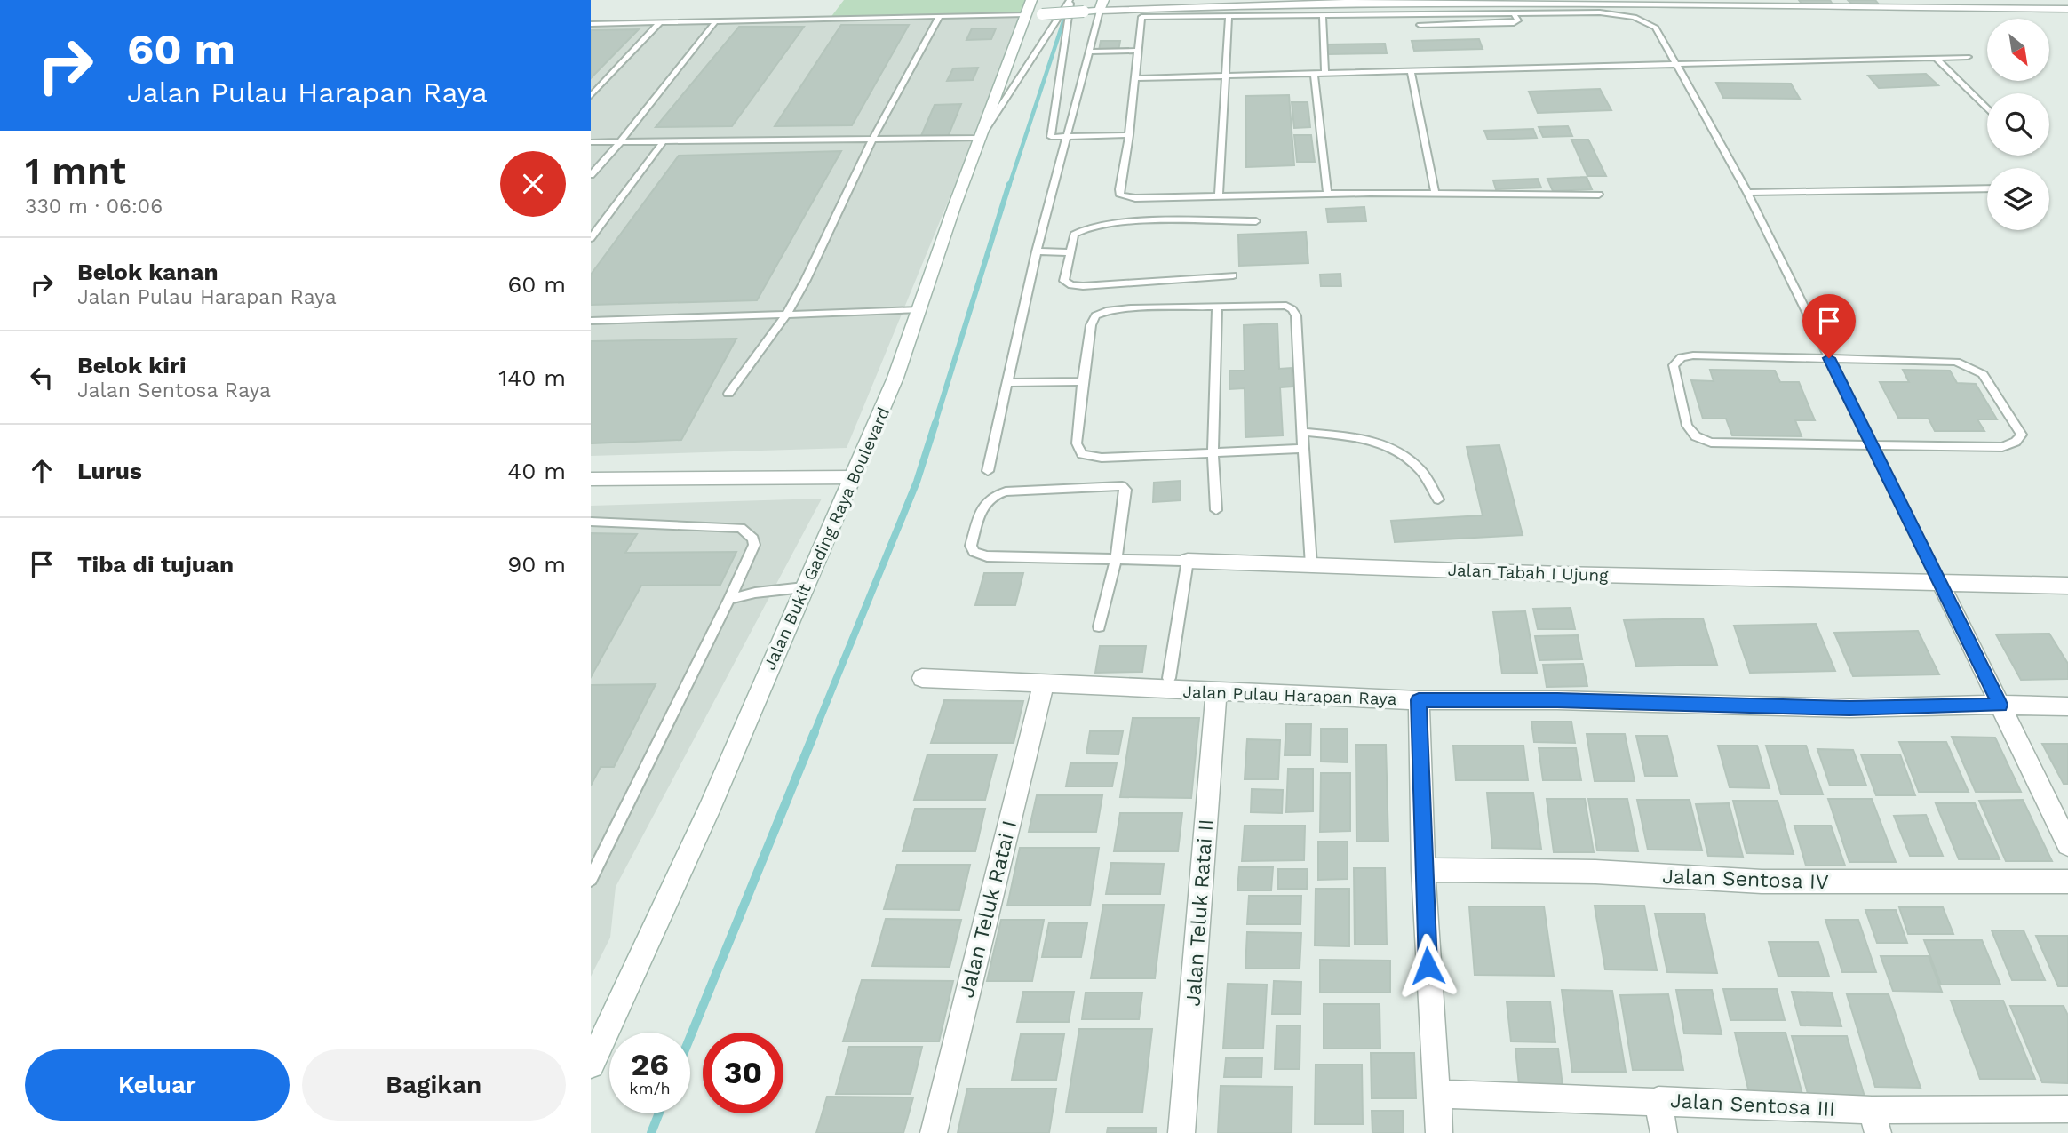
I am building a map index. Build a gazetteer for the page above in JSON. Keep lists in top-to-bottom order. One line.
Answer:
{"streets":{"street":["Jalan Bukit Gading Raya Boulevard","Jalan Tabah I Ujung","Jalan Pulau Harapan Raya","Jalan Sentosa IV","Jalan Teluk Ratai I","Jalan Teluk Ratai II","Jalan Sentosa III"]},"crossings":[["Jalan Pulau Harapan Raya","Jalan Teluk Ratai I"],["Jalan Pulau Harapan Raya","Jalan Teluk Ratai II"]],"north":"bottom right","page":{"turn":["60 m","Jalan Pulau Harapan Raya"],"heading":["1 mnt","330 m · 06:06"],"list":[{"name":"Belok kanan","note":"Jalan Pulau Harapan Raya","value":"60 m"},{"name":"Belok kiri","note":"Jalan Sentosa Raya","value":"140 m"},{"name":"Lurus","value":"40 m"},{"name":"Tiba di tujuan","value":"90 m"}],"speed":"26 km/h","limit":"30","buttons":["Keluar","Bagikan"]}}
